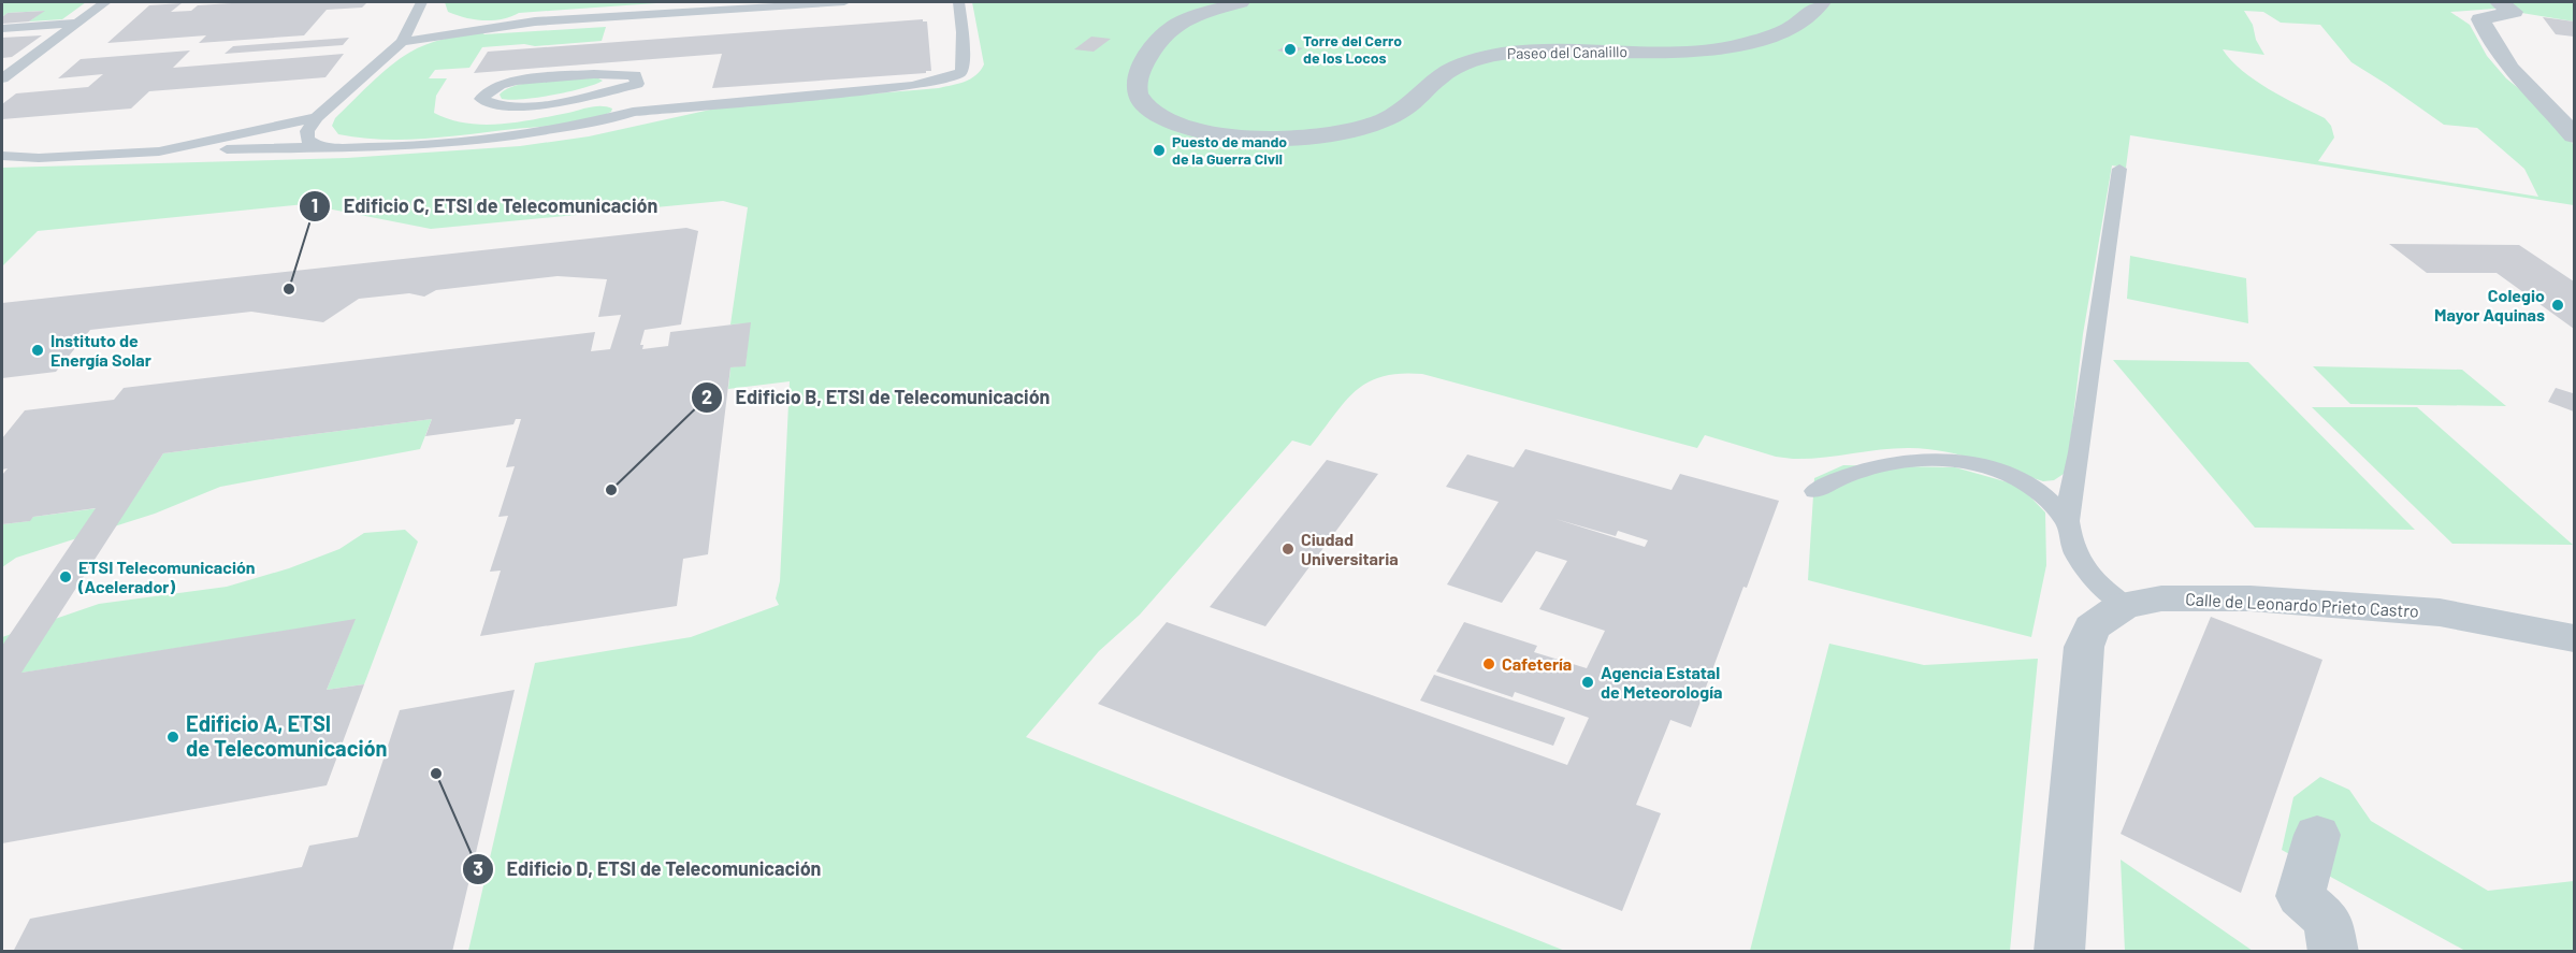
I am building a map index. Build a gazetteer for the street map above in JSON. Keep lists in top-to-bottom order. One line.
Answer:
{"streets":{"street":["Paseo del Canalillo","Calle de Leonardo Prieto Castro"]},"places":["Torre del Cerro de los Locos","Puesto de mando de la Guerra Civil","Edificio C, ETSI de Telecomunicación","Colegio Mayor Aquinas","Instituto de Energía Solar","Edificio B, ETSI de Telecomunicación","Ciudad Universitaria","ETSI Telecomunicación (Acelerador)","Cafetería","Agencia Estatal de Meteorología","Edificio A, ETSI de Telecomunicación","Edificio D, ETSI de Telecomunicación"]}
